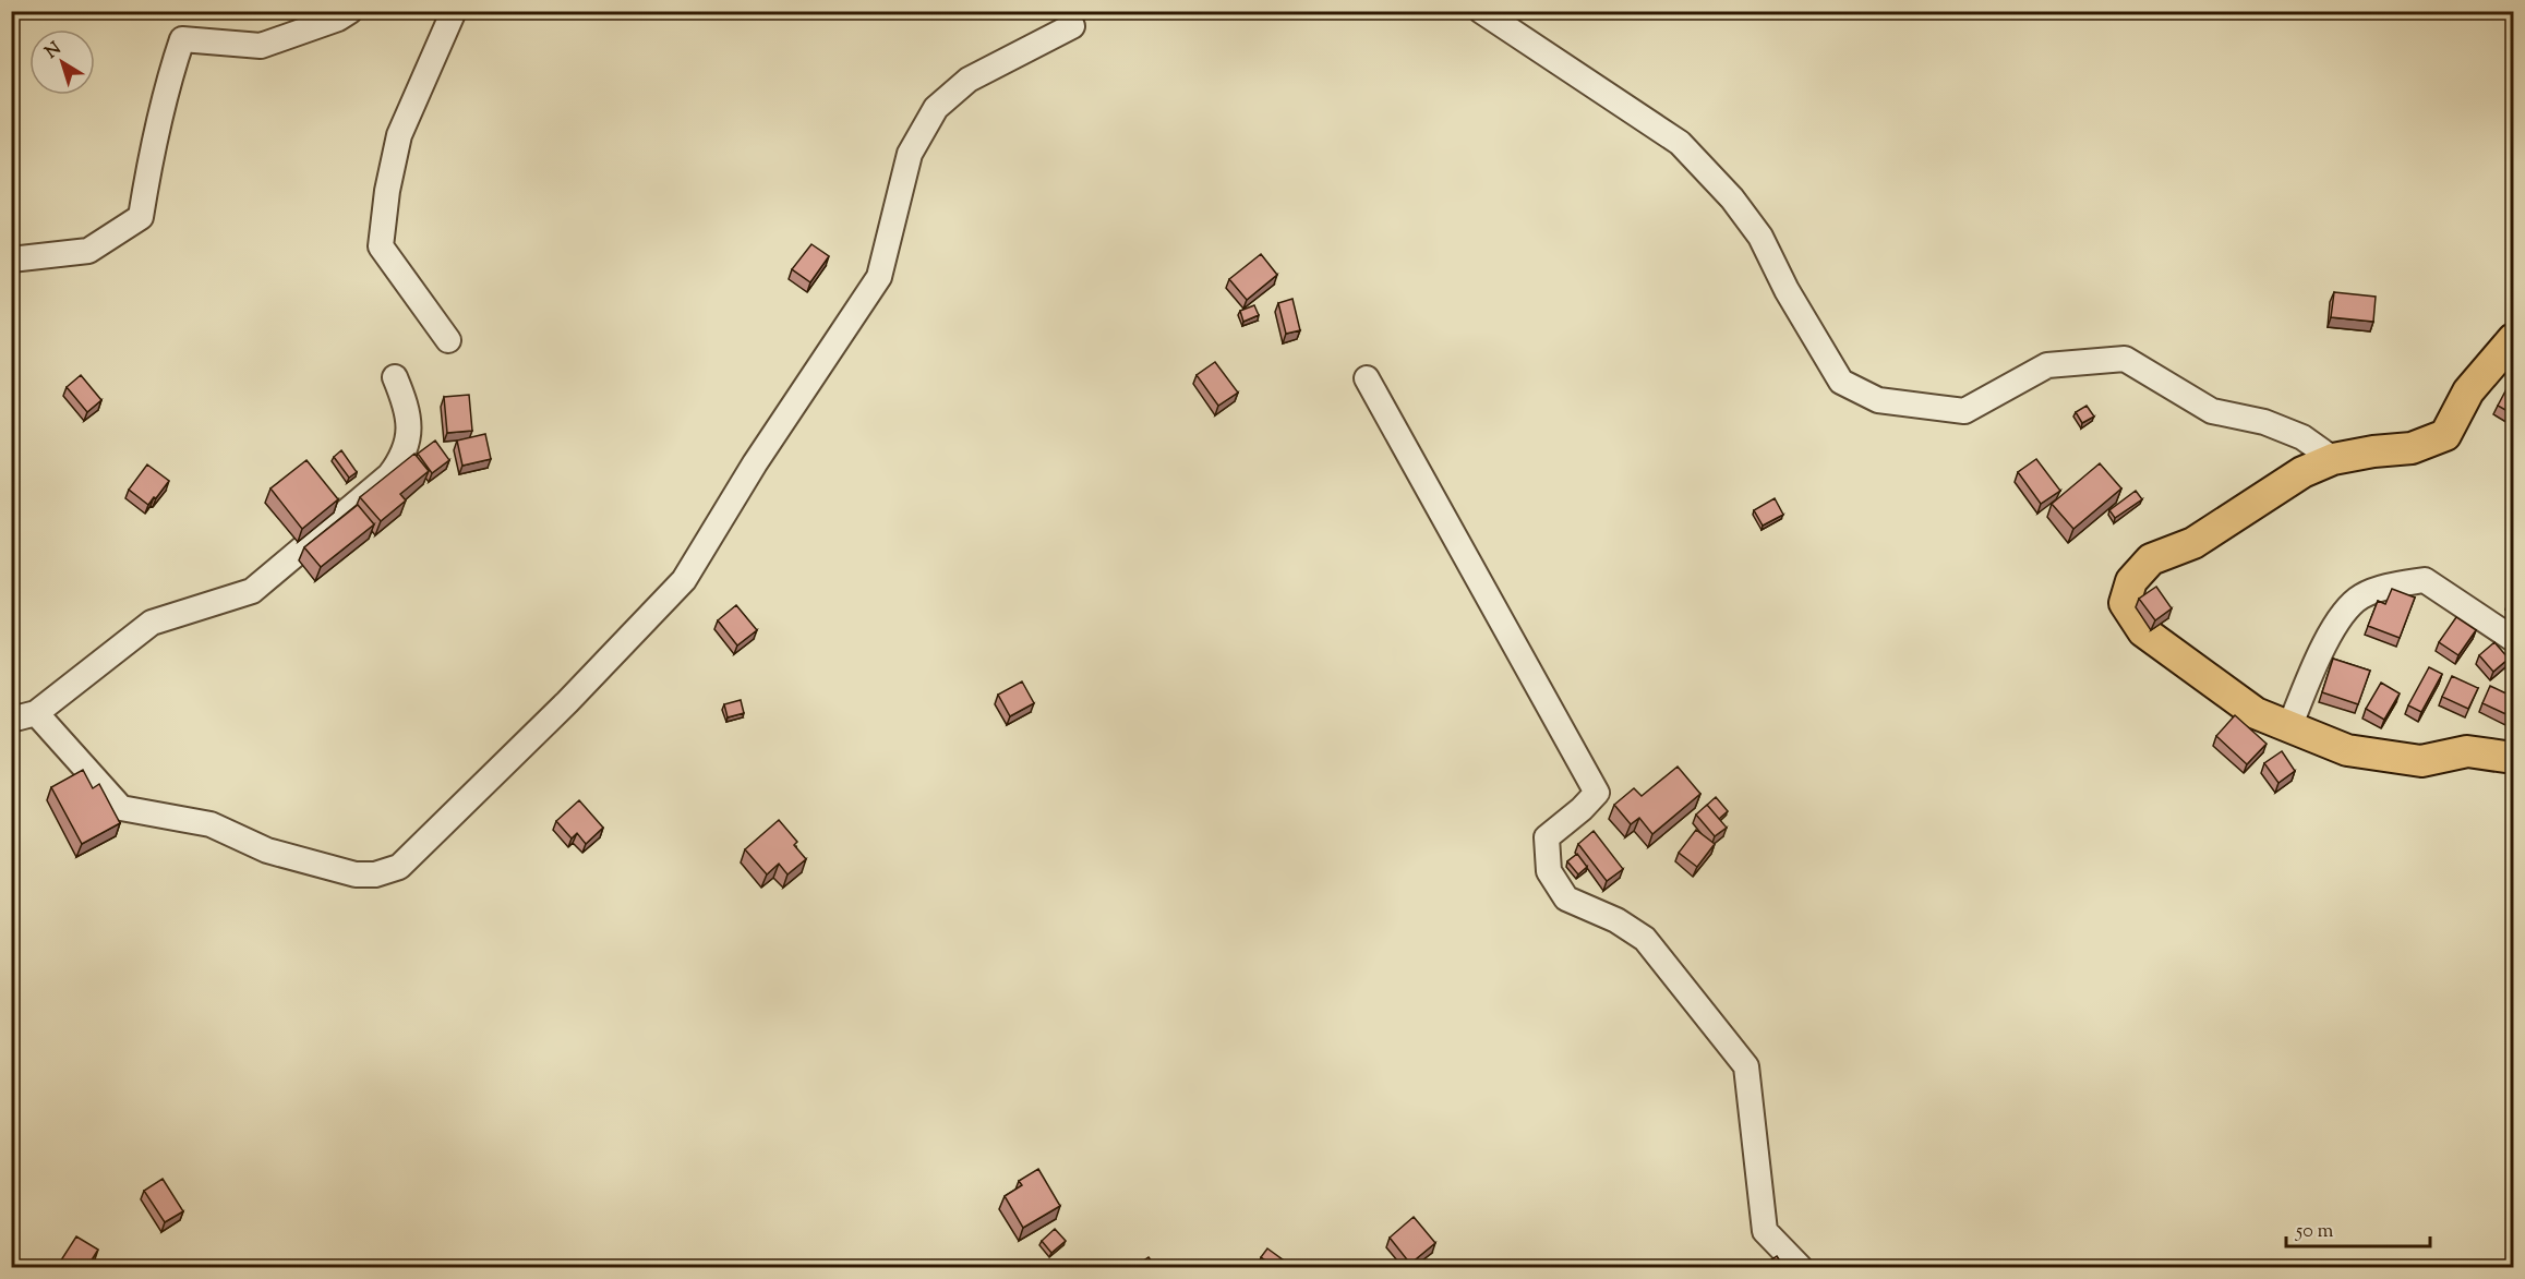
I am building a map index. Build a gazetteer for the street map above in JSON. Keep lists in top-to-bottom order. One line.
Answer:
{"scale_bar":"50 m","north":"top left"}
